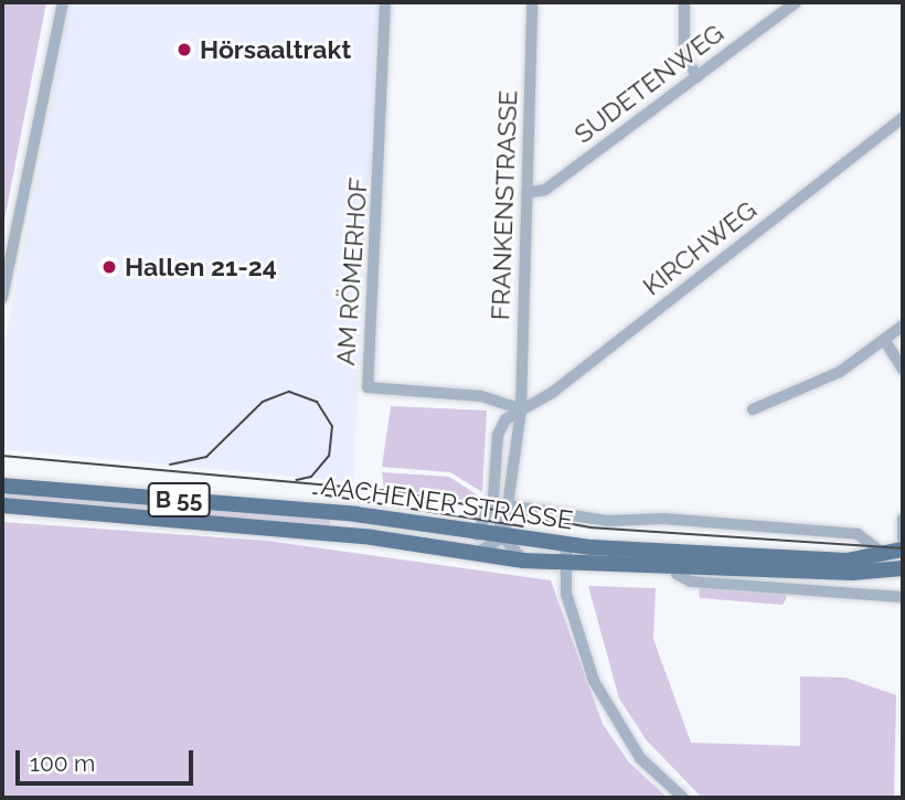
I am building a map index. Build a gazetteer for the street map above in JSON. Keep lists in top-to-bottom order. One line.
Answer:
{"streets":{"main road":["B 55","AACHENER STRASSE"],"street":["SUDETENWEG","FRANKENSTRASSE","KIRCHWEG","AM RÖMERHOF"]},"crossings":[["SUDETENWEG","FRANKENSTRASSE"],["FRANKENSTRASSE","KIRCHWEG"],["FRANKENSTRASSE","AM RÖMERHOF"],["KIRCHWEG","AM RÖMERHOF"],["KIRCHWEG","AACHENER STRASSE"]],"places":["Hörsaaltrakt","Hallen 21-24"],"scale_bar":"100 m"}
